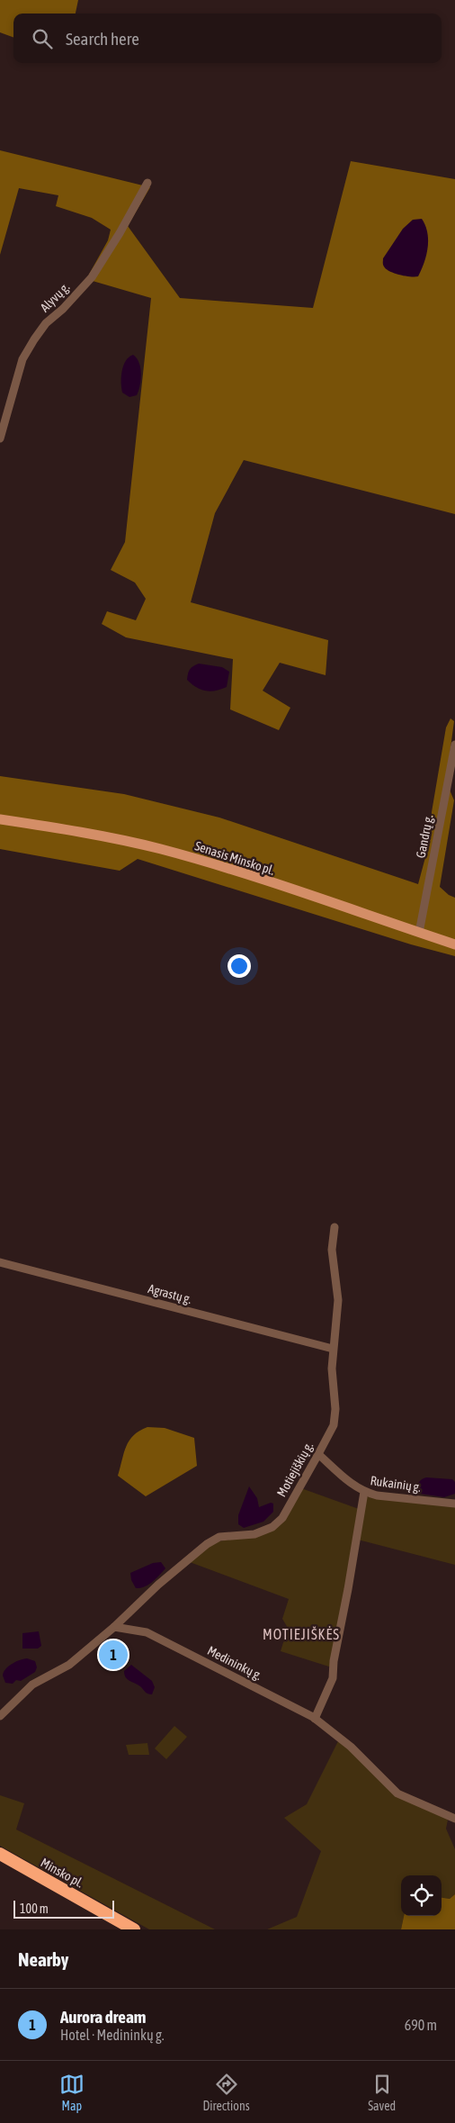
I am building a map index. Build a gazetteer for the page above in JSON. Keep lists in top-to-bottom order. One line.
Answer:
{"streets":{"highway":["Minsko pl."],"main road":["Senasis Minsko pl."],"street":["Alyvų g.","Gandrų g.","Agrastų g.","Motiejiškių g.","Rukainių g.","Medininkų g."]},"crossings":[["Gandrų g.","Senasis Minsko pl."],["Agrastų g.","Motiejiškių g."],["Motiejiškių g.","Rukainių g."],["Motiejiškių g.","Medininkų g."]],"districts":["MOTIEJIŠKĖS"],"scale_bar":"100 m","page":{"search":"Search here","pins":"1","scale":"100 m","heading":"Nearby","list":[{"mark":"1","name":"Aurora dream","note":"Hotel · Medininkų g.","value":"690 m"}],"nav":["Map","Directions","Saved"]}}
